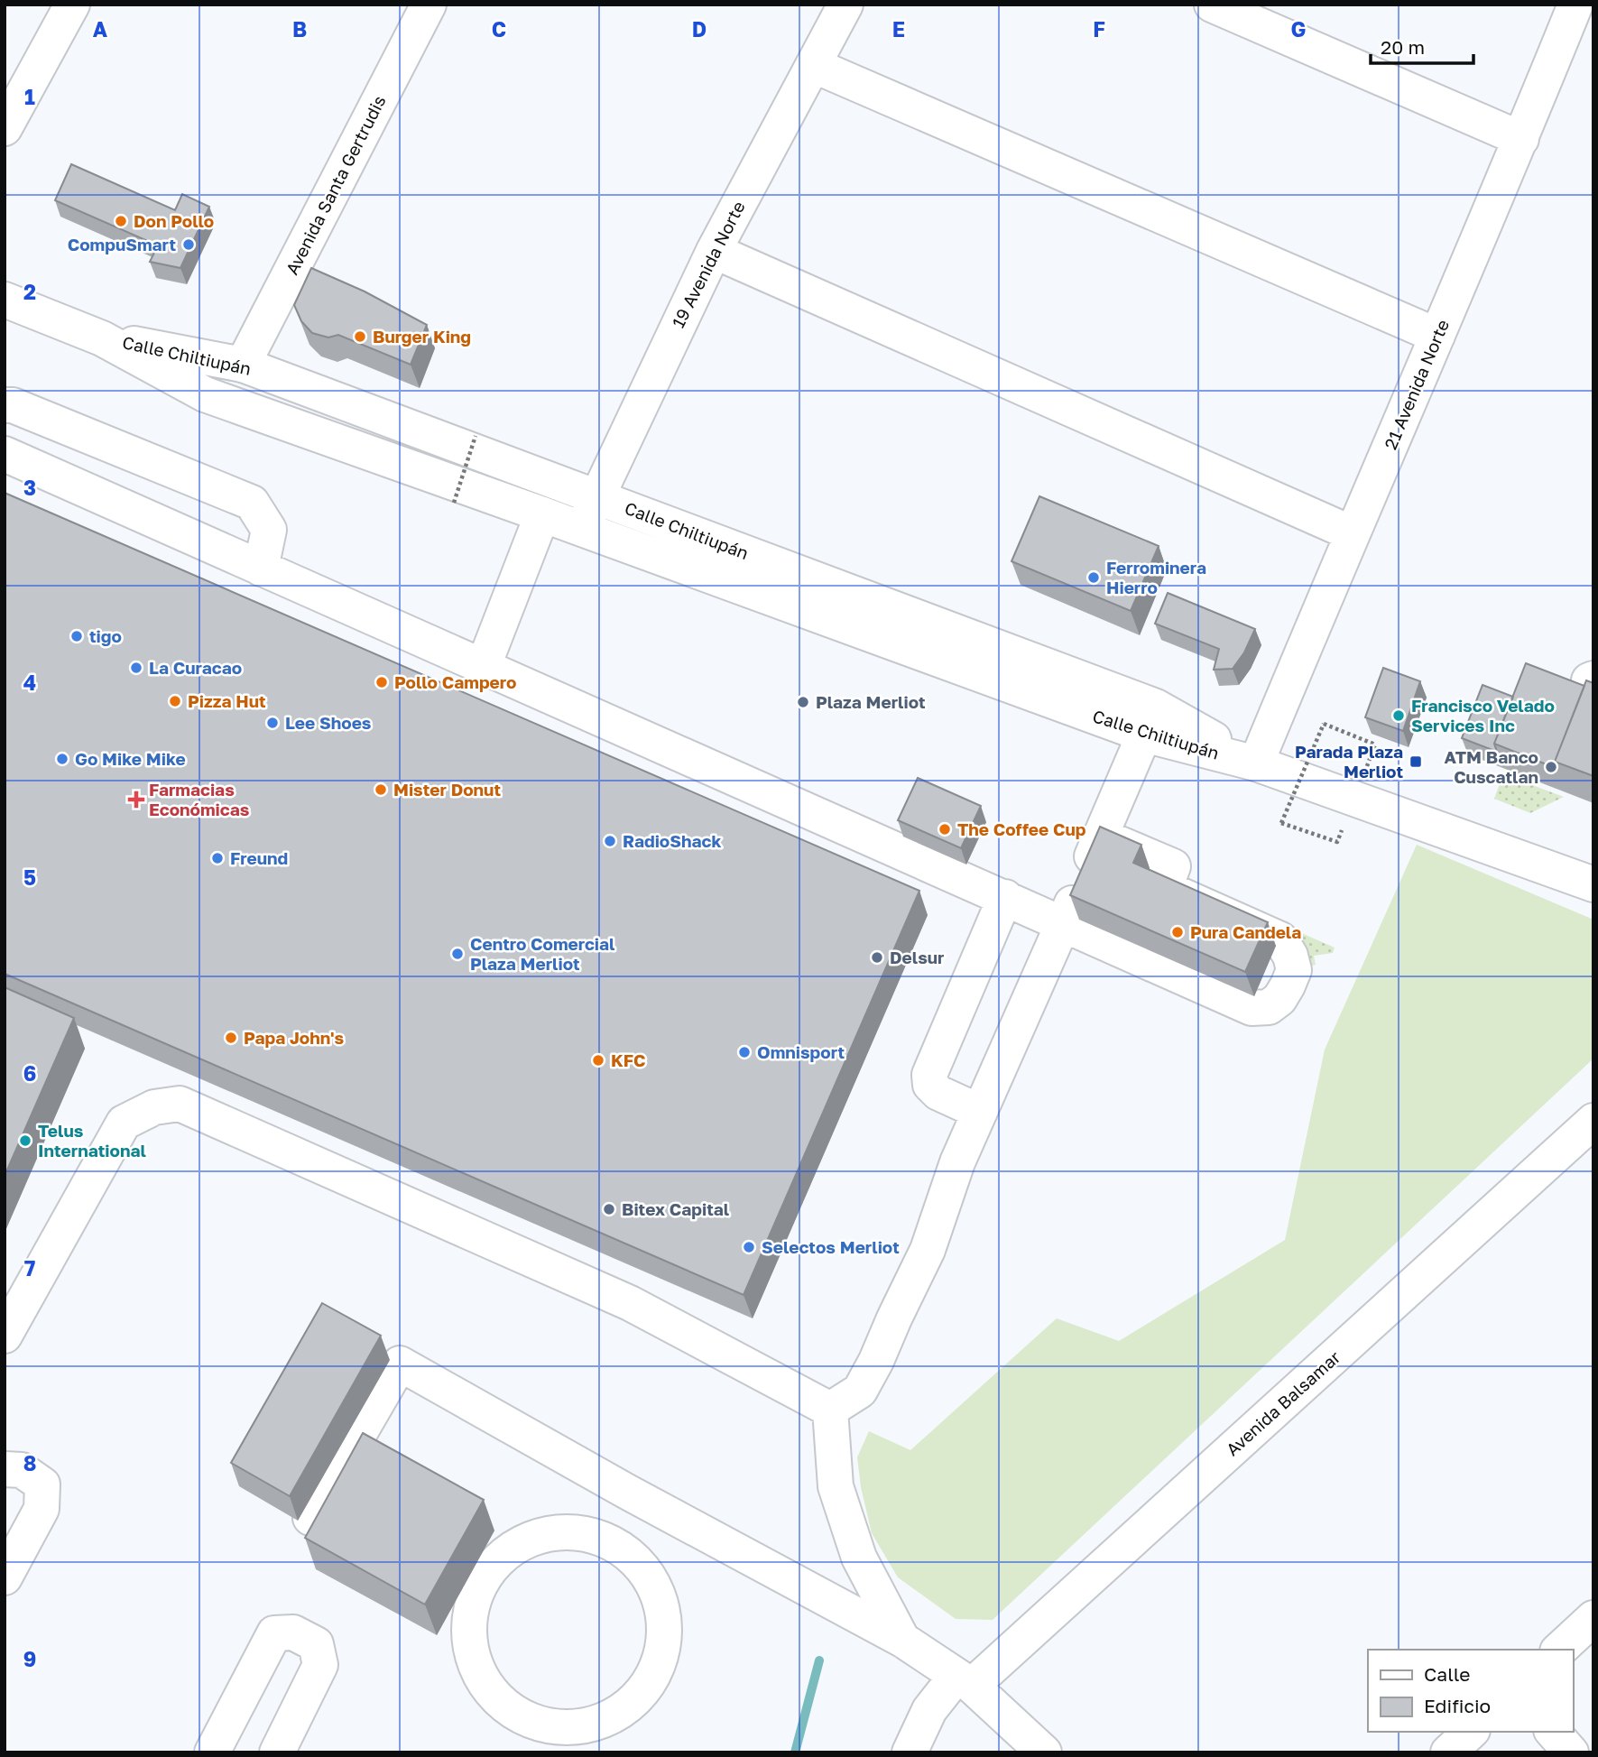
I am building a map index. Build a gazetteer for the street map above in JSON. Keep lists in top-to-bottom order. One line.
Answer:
{"streets":{"street":["Avenida Santa Gertrudis","19 Avenida Norte","Calle Chiltiupán","21 Avenida Norte","Avenida Balsamar"]},"crossings":[["Avenida Santa Gertrudis","Calle Chiltiupán"],["19 Avenida Norte","Calle Chiltiupán"],["Calle Chiltiupán","21 Avenida Norte"]],"places":{"other":["Don Pollo","CompuSmart","Burger King","Ferrominera Hierro","tigo","La Curacao","Pollo Campero","Pizza Hut","Plaza Merliot","Francisco Velado Services Inc","Lee Shoes","Go Mike Mike","ATM Banco Cuscatlan","Mister Donut","The Coffee Cup","RadioShack","Freund","Pura Candela","Centro Comercial Plaza Merliot","Delsur","Papa John's","Omnisport","KFC","Telus International","Bitex Capital","Selectos Merliot"],"transit":["Parada Plaza Merliot"],"health":["Farmacias Económicas"]},"legend":["Calle","Edificio"],"scale_bar":"20 m","grid":{"columns":["A","B","C","D","E","F","G"],"rows":["1","2","3","4","5","6","7","8","9"]}}
